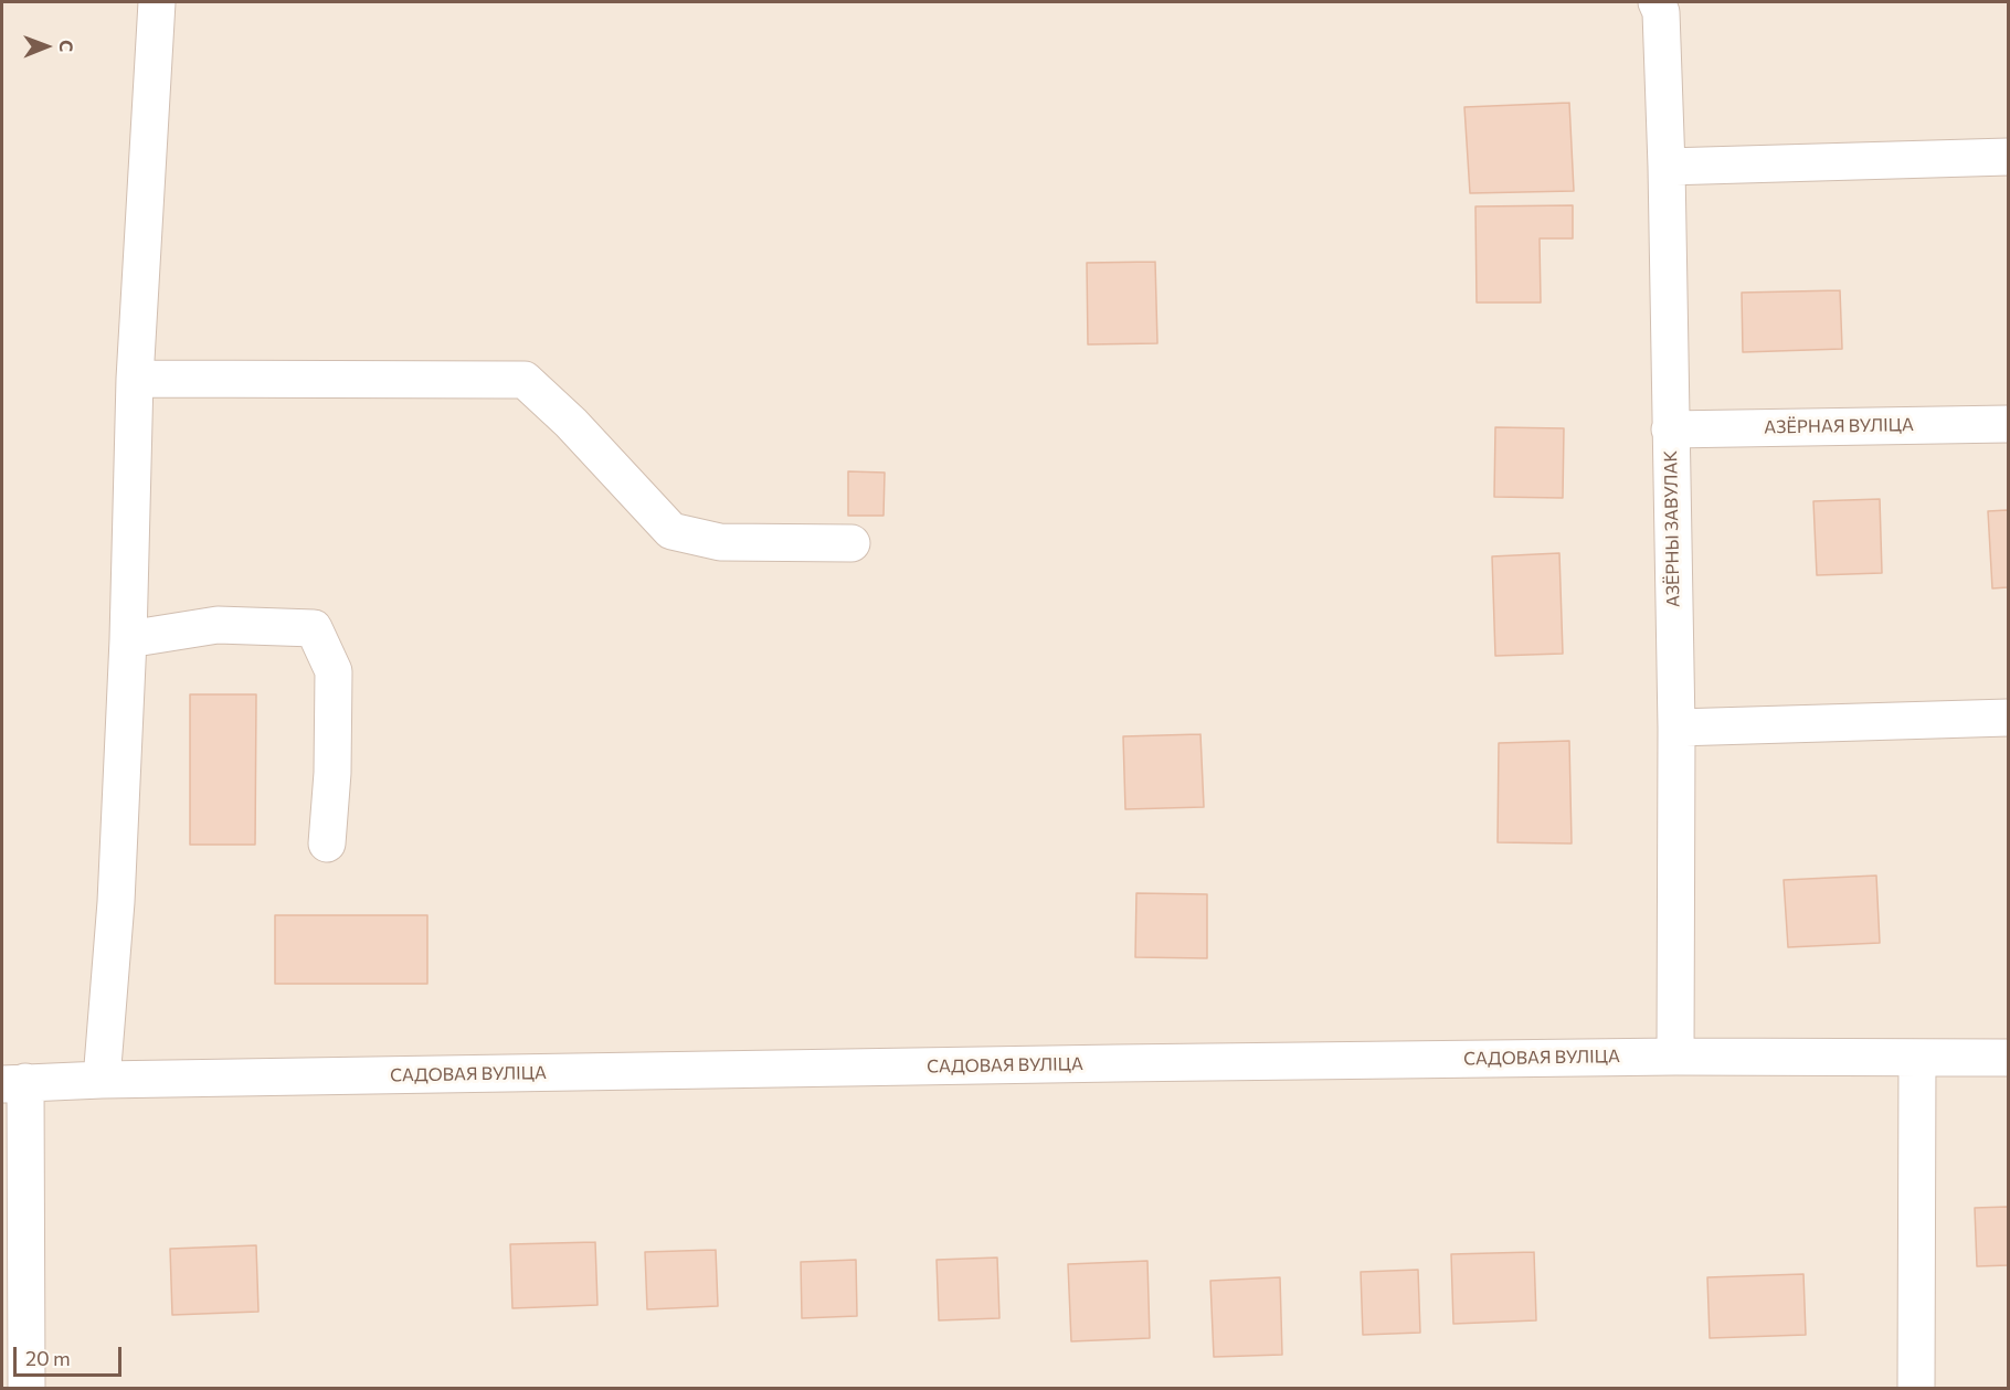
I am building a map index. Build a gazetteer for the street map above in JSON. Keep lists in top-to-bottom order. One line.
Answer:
{"streets":{"street":["АЗЁРНАЯ ВУЛІЦА","АЗЁРНЫ ЗАВУЛАК","САДОВАЯ ВУЛІЦА"]},"crossings":[["АЗЁРНАЯ ВУЛІЦА","АЗЁРНЫ ЗАВУЛАК"],["АЗЁРНЫ ЗАВУЛАК","САДОВАЯ ВУЛІЦА"]],"scale_bar":"20 m","north":"right"}
